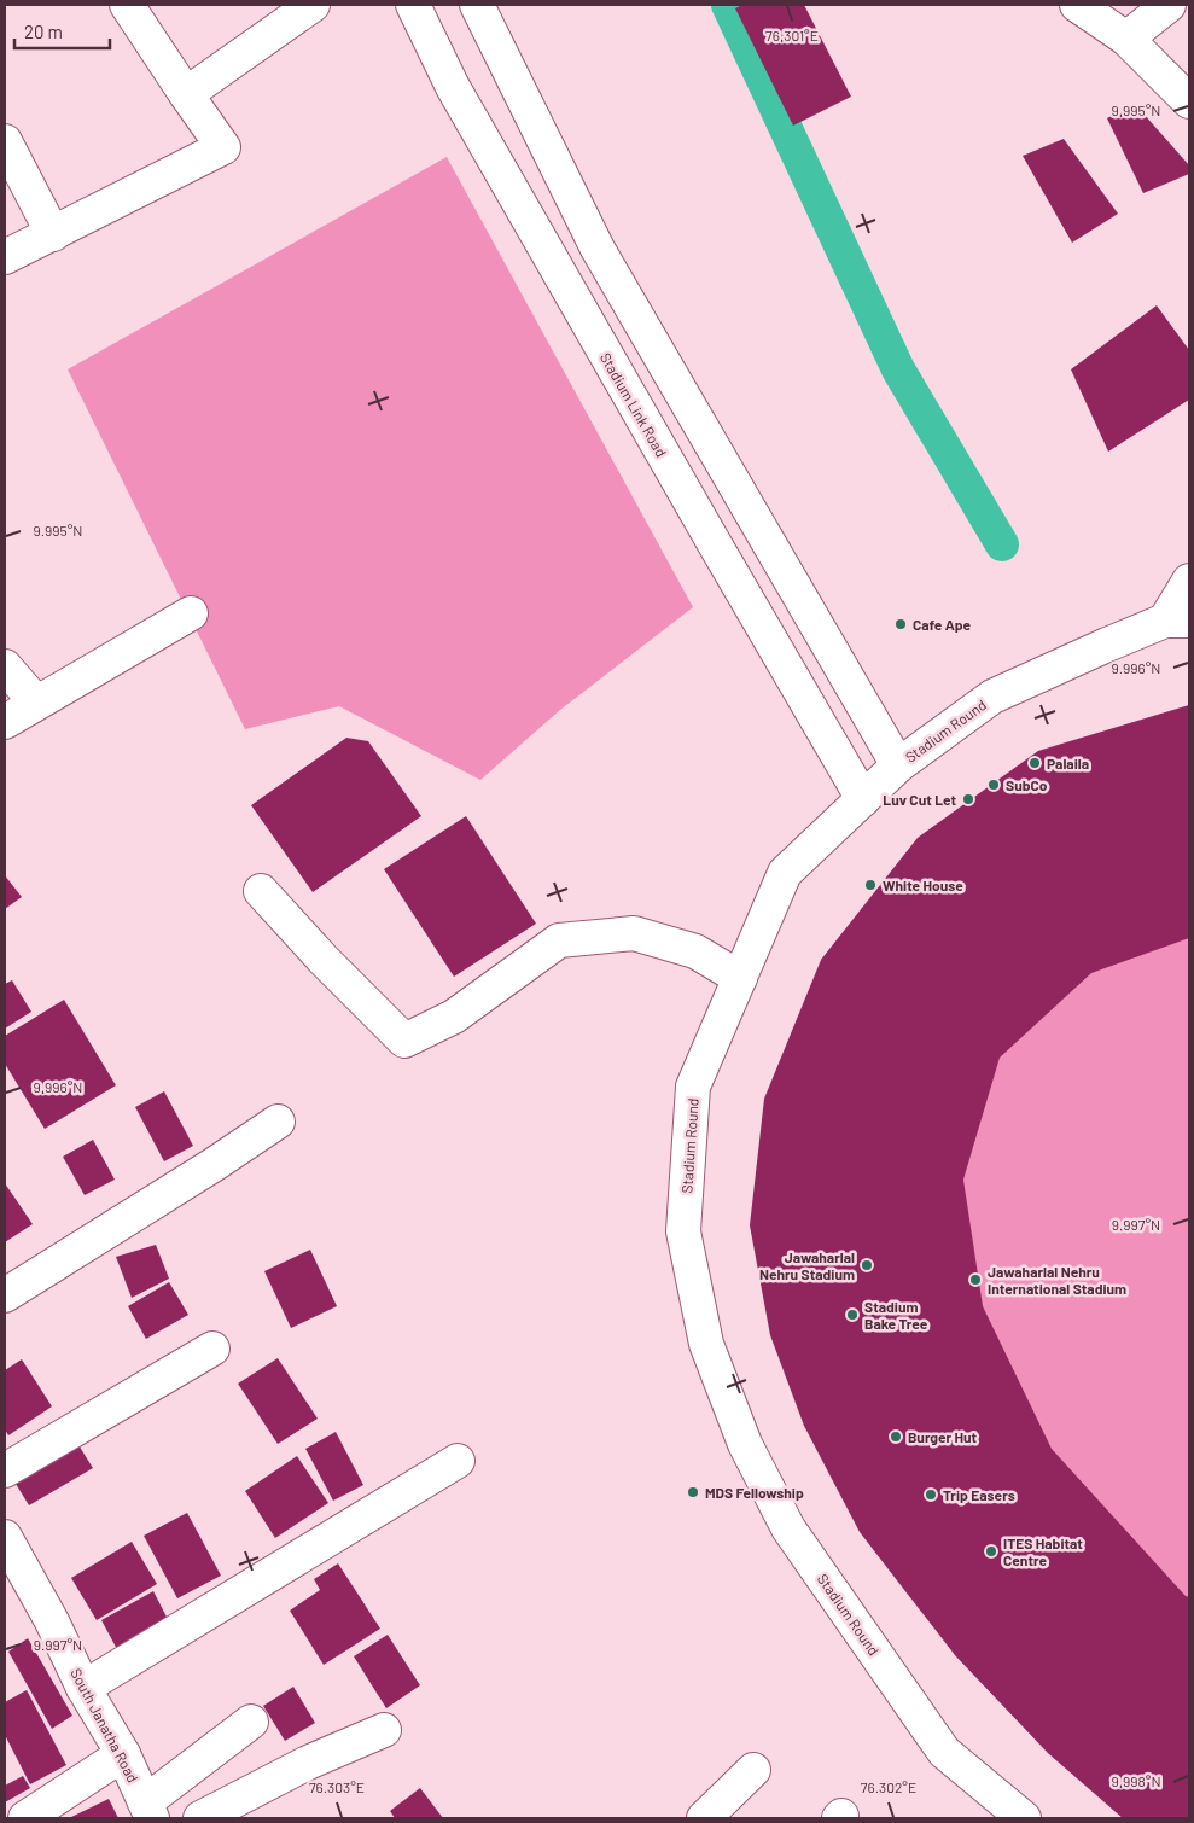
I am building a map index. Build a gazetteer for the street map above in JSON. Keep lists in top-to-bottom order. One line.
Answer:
{"streets":{"street":["Stadium Link Road","Stadium Round","South Janatha Road"]},"crossings":[["Stadium Link Road","Stadium Round"]],"places":["Cafe Ape","Palaila","SubCo","Luv Cut Let","White House","Jawaharlal Nehru Stadium","Jawaharlal Nehru International Stadium","Stadium Bake Tree","Burger Hut","MDS Fellowship","Trip Easers","ITES Habitat Centre"],"scale_bar":"20 m","coordinates":["76.301°E","9.995°N","9.996°N","9.997°N","9.998°N","76.303°E","76.302°E"]}
